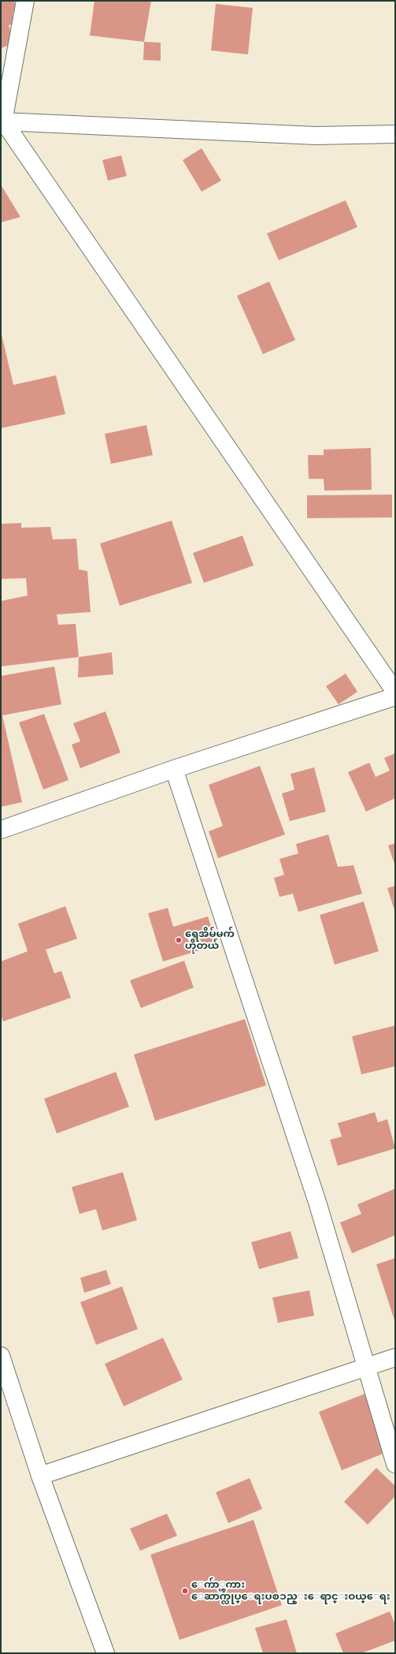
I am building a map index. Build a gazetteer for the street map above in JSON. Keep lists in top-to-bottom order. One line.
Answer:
{"places":["ရွှေအိမ်မက် ဟိုတယ်","ေက်ာ္ၾကား ေဆာက္လုပ္ေရးပစၥည္းေရာင္းဝယ္ေရး"]}
